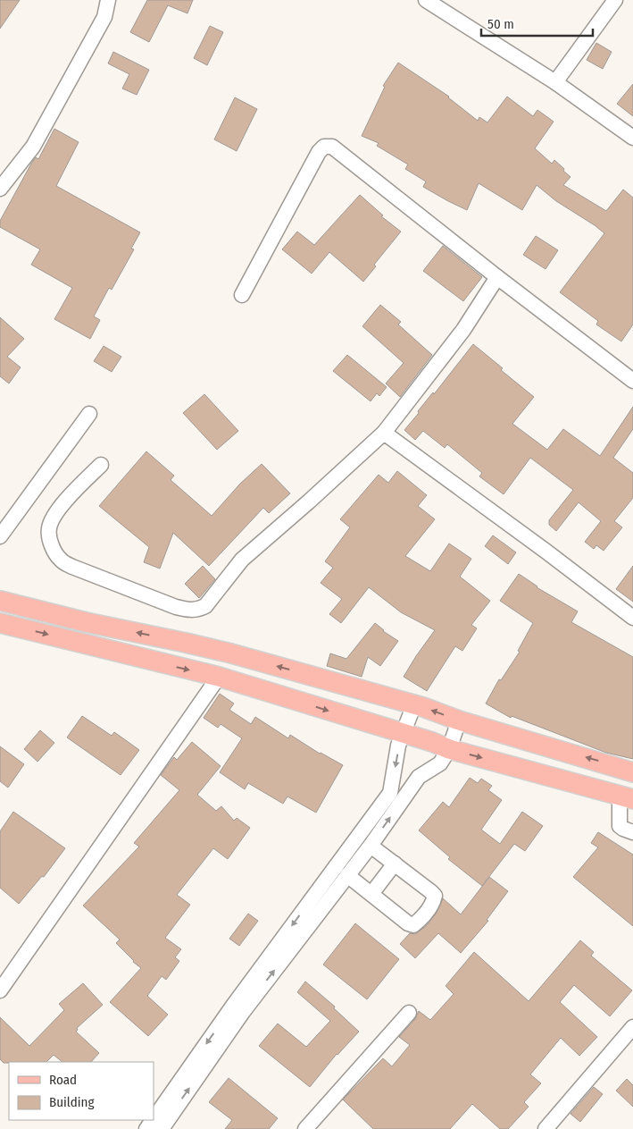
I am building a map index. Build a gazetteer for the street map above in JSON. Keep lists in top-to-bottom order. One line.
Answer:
{"legend":["Road","Building"],"scale_bar":"50 m"}
